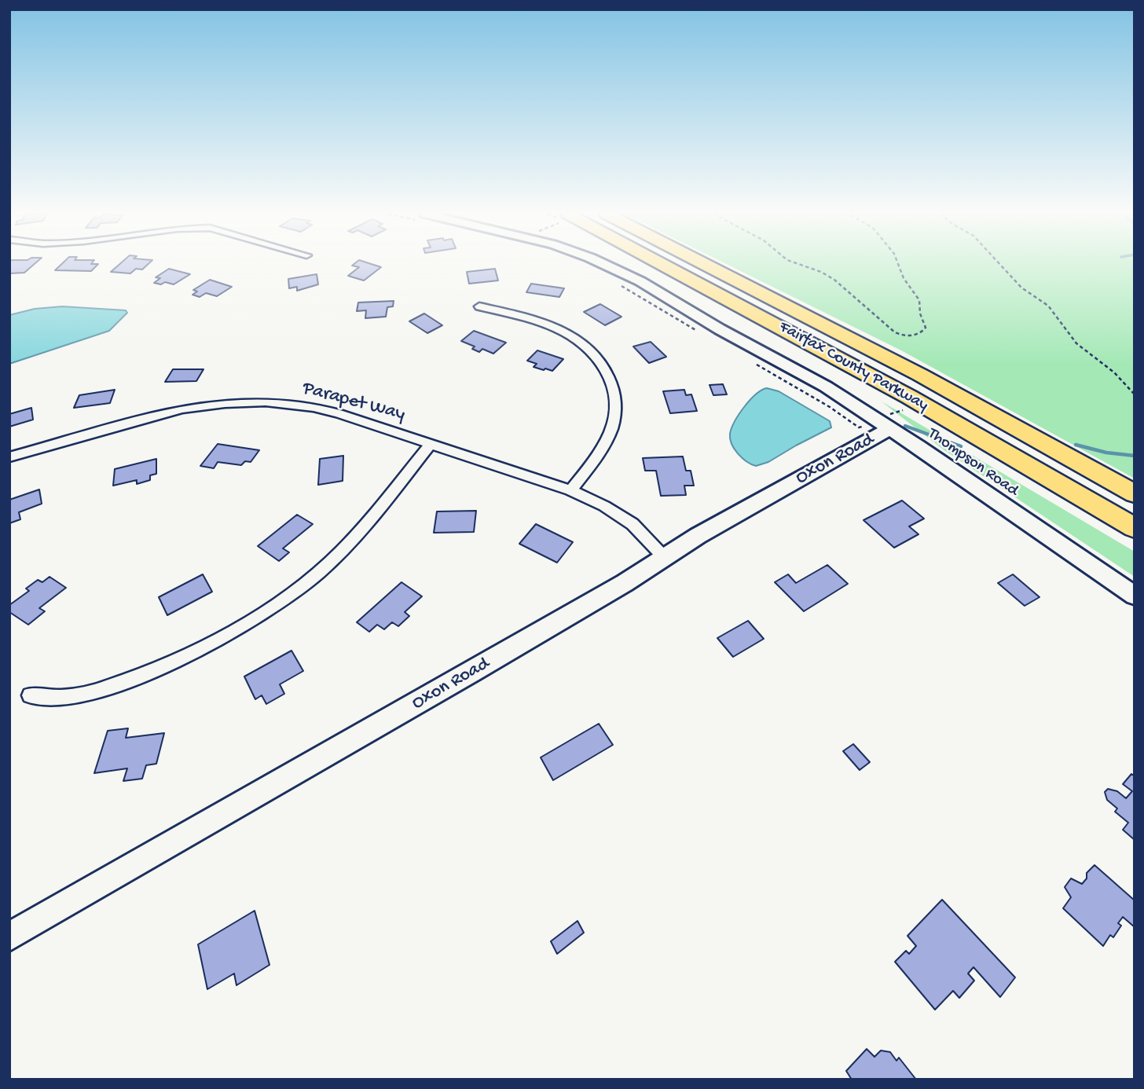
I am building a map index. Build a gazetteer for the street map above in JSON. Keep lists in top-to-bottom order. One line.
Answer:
{"streets":{"highway":["Fairfax County Parkway"],"street":["Parapet Way","Oxon Road","Thompson Road"]},"crossings":[["Parapet Way","Oxon Road"],["Oxon Road","Thompson Road"]]}
